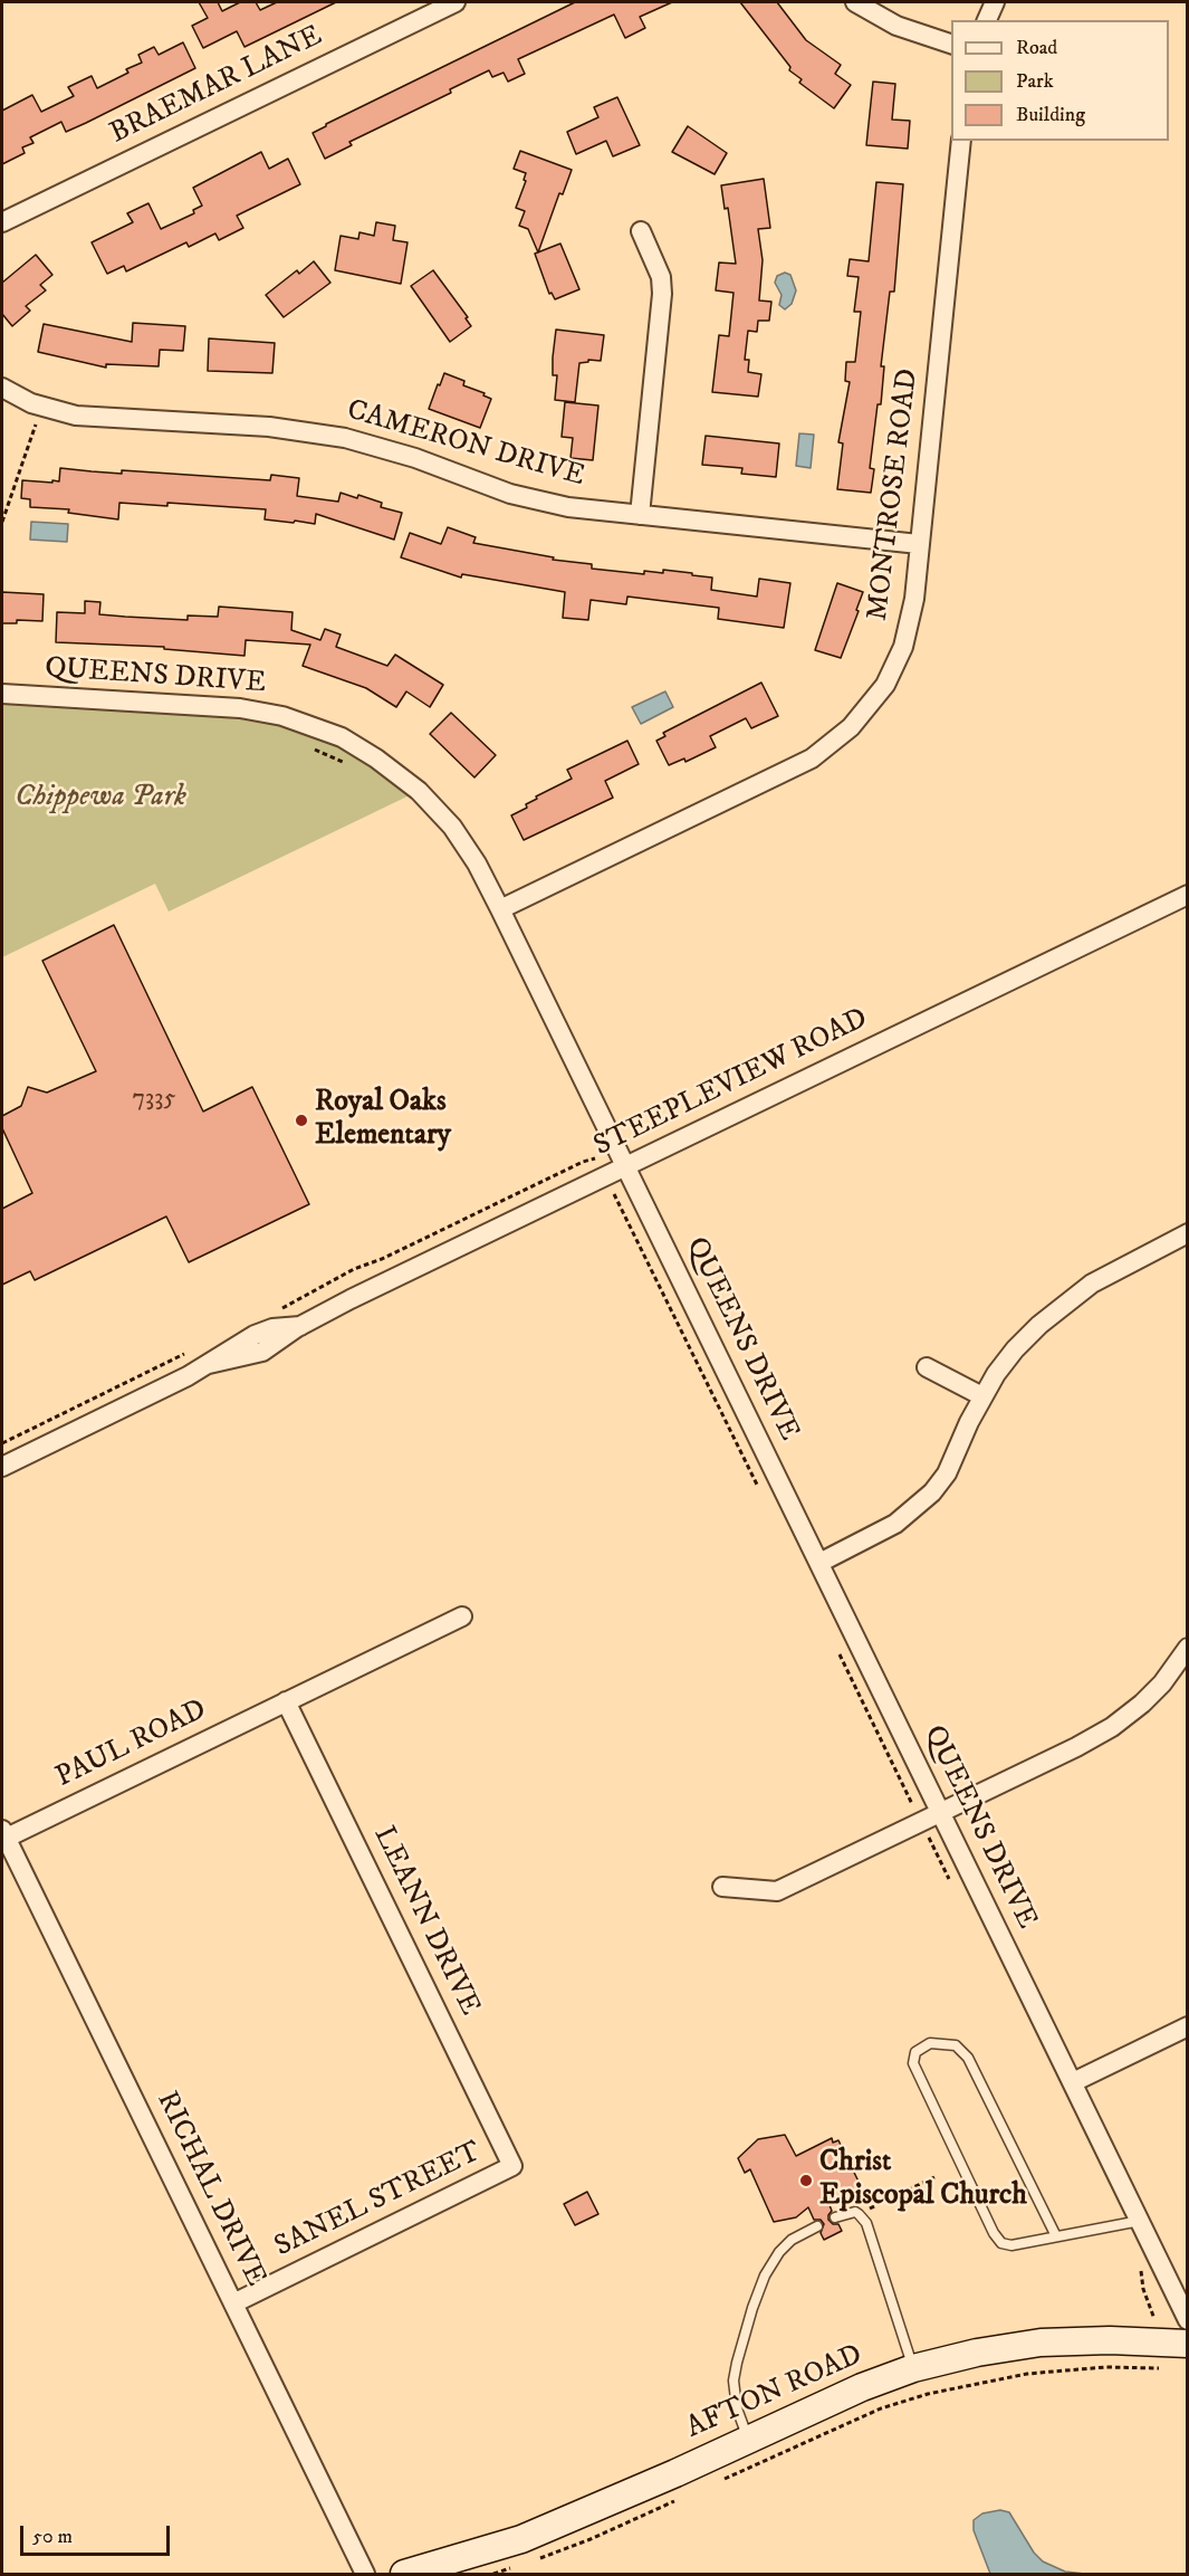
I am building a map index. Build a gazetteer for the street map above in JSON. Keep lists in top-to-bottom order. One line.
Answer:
{"streets":{"street":["BRAEMAR LANE","CAMERON DRIVE","MONTROSE ROAD","QUEENS DRIVE","STEEPLEVIEW ROAD","PAUL ROAD","LEANN DRIVE","RICHAL DRIVE","SANEL STREET","AFTON ROAD"]},"crossings":[["CAMERON DRIVE","MONTROSE ROAD"],["MONTROSE ROAD","QUEENS DRIVE"],["QUEENS DRIVE","STEEPLEVIEW ROAD"],["PAUL ROAD","LEANN DRIVE"],["PAUL ROAD","RICHAL DRIVE"],["LEANN DRIVE","SANEL STREET"],["RICHAL DRIVE","SANEL STREET"]],"parks":["Chippewa Park"],"places":["Royal Oaks Elementary","Christ Episcopal Church"],"house_numbers":["7335"],"legend":["Road","Park","Building"],"scale_bar":"50 m"}
